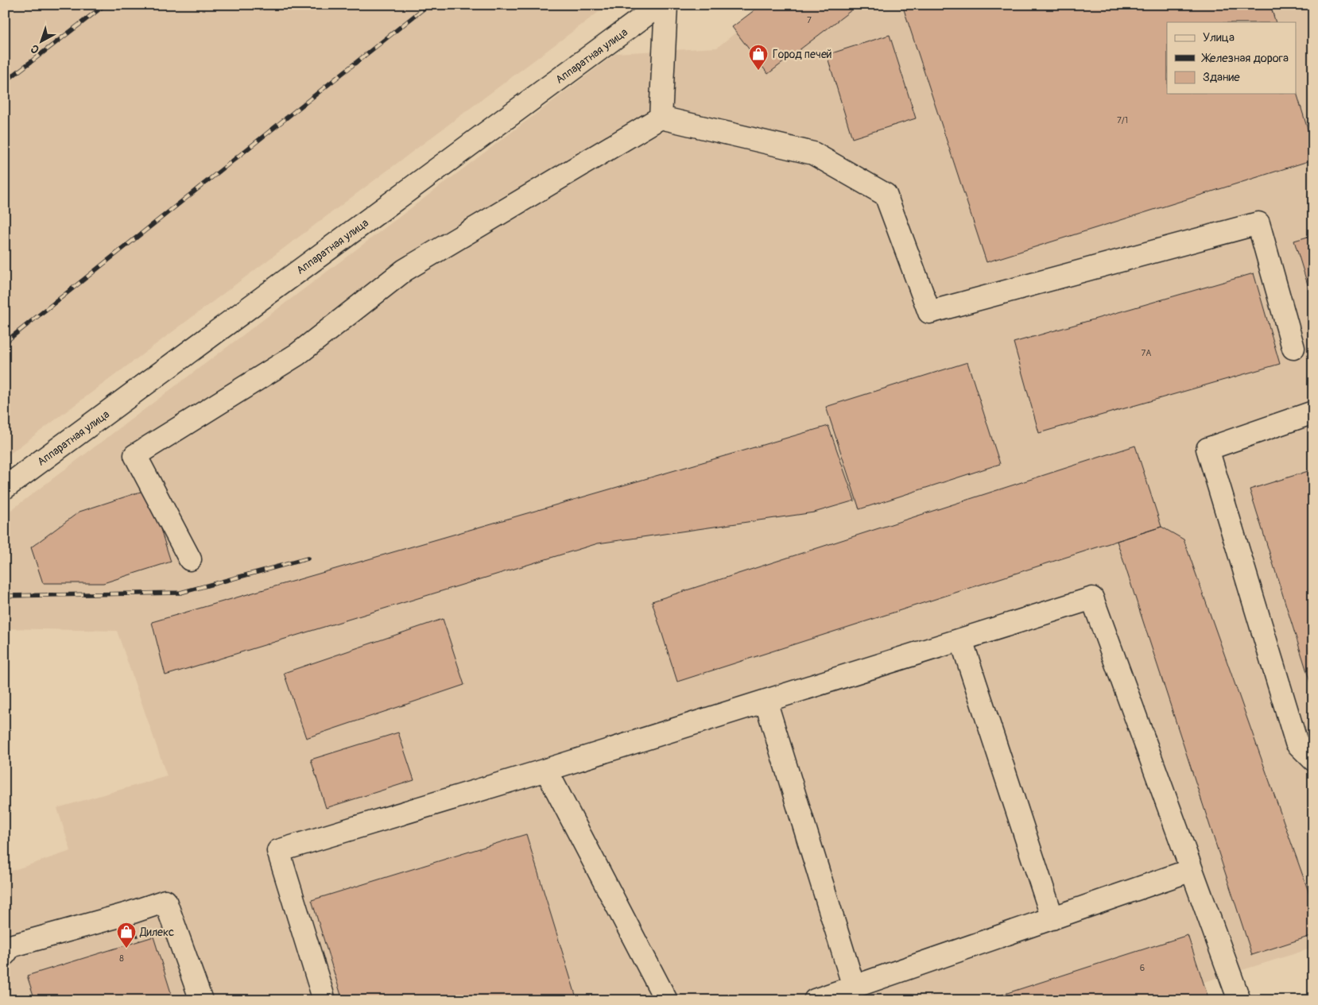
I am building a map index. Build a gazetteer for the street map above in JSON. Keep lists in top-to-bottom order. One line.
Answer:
{"streets":{"street":["Аппаратная улица"]},"places":{"shop":["Город печей","Дилекс"]},"house_numbers":["7","7/1","7А","8","6"],"legend":["Улица","Железная дорога","Здание"],"north":"bottom left"}
